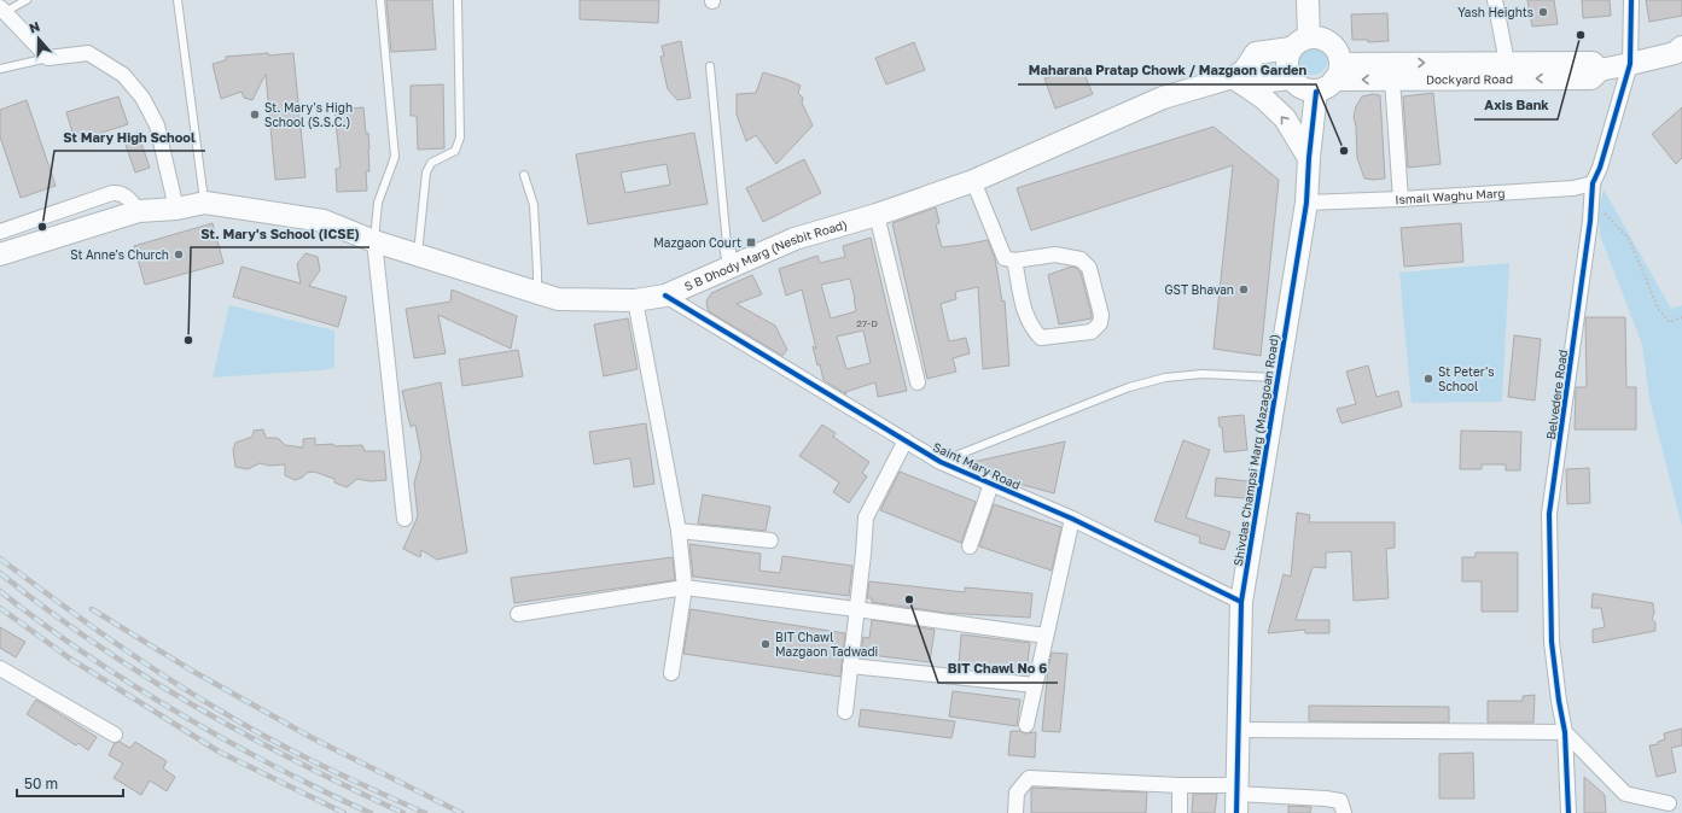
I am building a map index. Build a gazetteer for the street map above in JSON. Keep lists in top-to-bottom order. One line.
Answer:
{"streets":{"main road":["Dockyard Road","S B Dhody Marg (Nesbit Road)","Shivdas Champsi Marg (Mazagoan Road)"],"street":["Ismail Waghu Marg","Belvedere Road","Saint Mary Road"]},"crossings":[["Dockyard Road","Belvedere Road"],["Dockyard Road","Shivdas Champsi Marg (Mazagoan Road)"],["Ismail Waghu Marg","Belvedere Road"],["Ismail Waghu Marg","Shivdas Champsi Marg (Mazagoan Road)"],["S B Dhody Marg (Nesbit Road)","Saint Mary Road"],["Shivdas Champsi Marg (Mazagoan Road)","Saint Mary Road"]],"places":{"other":["Yash Heights","Axis Bank","St. Mary's High School (S.S.C.)","Maharana Pratap Chowk / Mazgaon Garden","St Mary High School","St Anne's Church","GST Bhavan","St. Mary's School (ICSE)","St Peter's School","BIT Chawl No 6","BIT Chawl Mazgaon Tadwadi"],"transit":["Mazgaon Court"]},"house_numbers":["27-D"],"scale_bar":"50 m","north":"top"}
